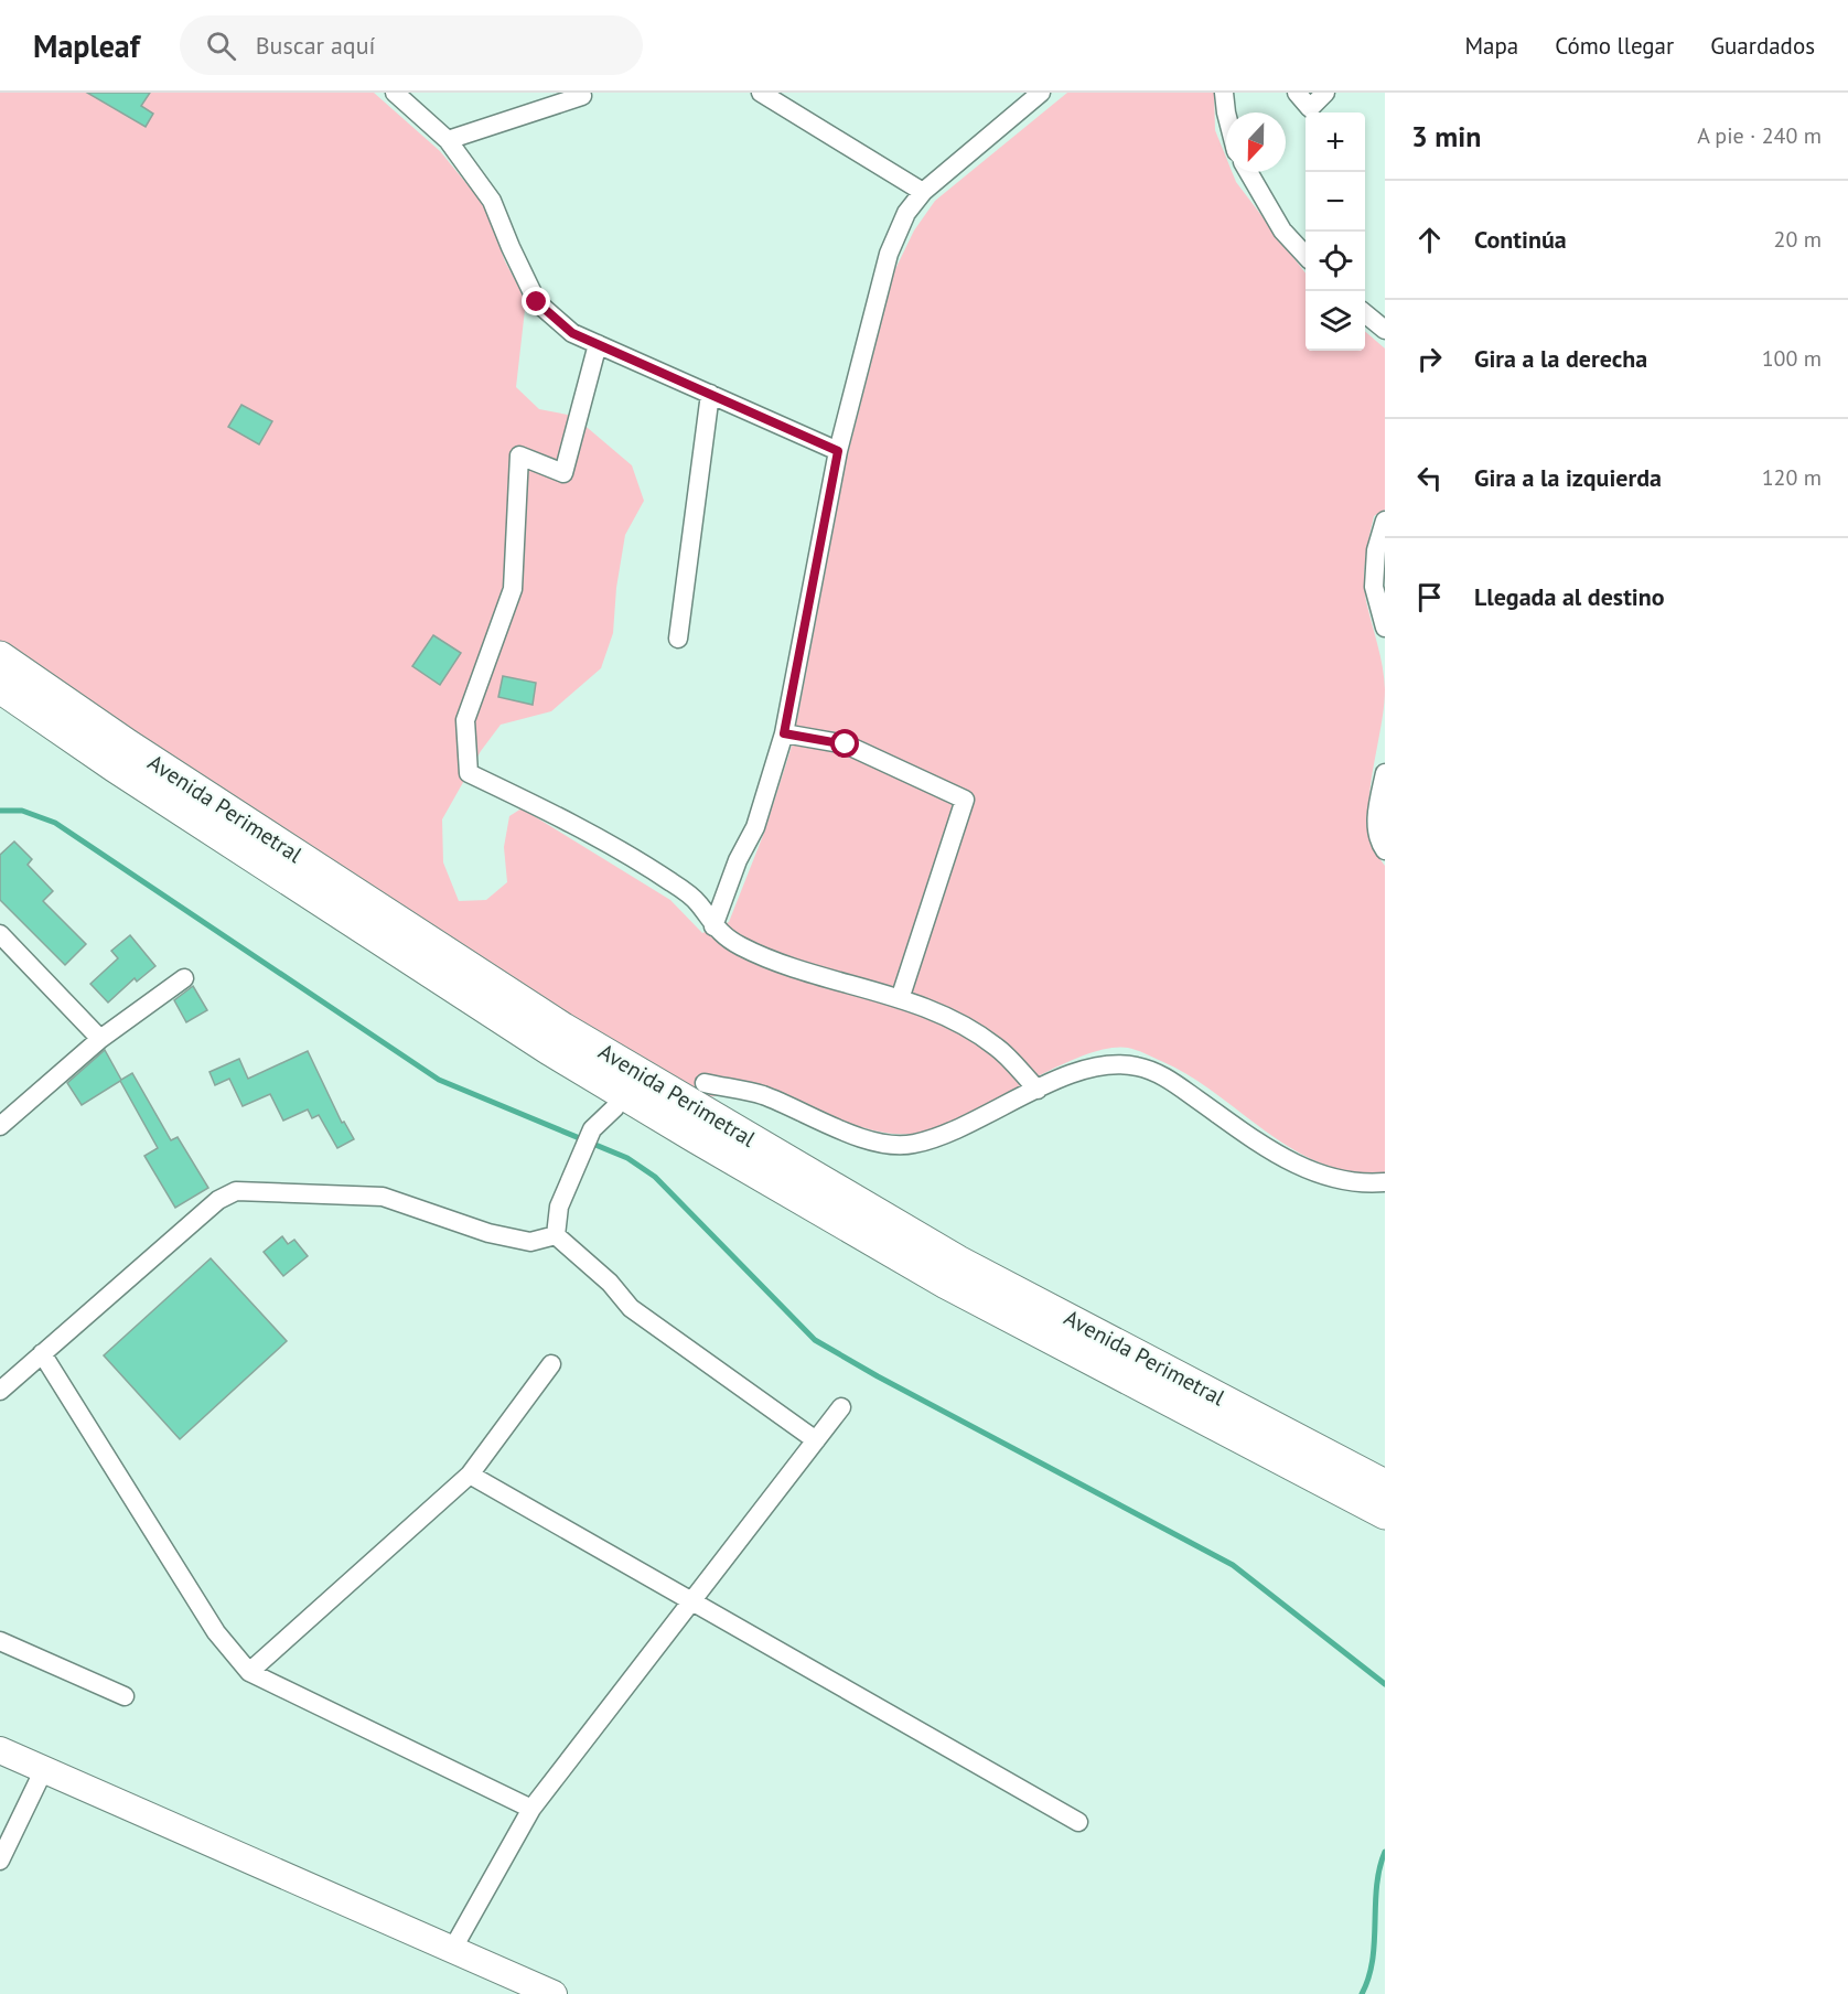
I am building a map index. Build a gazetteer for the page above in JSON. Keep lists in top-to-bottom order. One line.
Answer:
{"streets":{"main road":["Avenida Perimetral"]},"north":"bottom","page":{"header":"Mapleaf","search":"Buscar aquí","nav":["Mapa","Cómo llegar","Guardados"],"heading":["3 min","A pie · 240 m"],"map_buttons":["+","−"],"list":[["Continúa","20 m"],["Gira a la derecha","100 m"],["Gira a la izquierda","120 m"],"Llegada al destino"]}}
